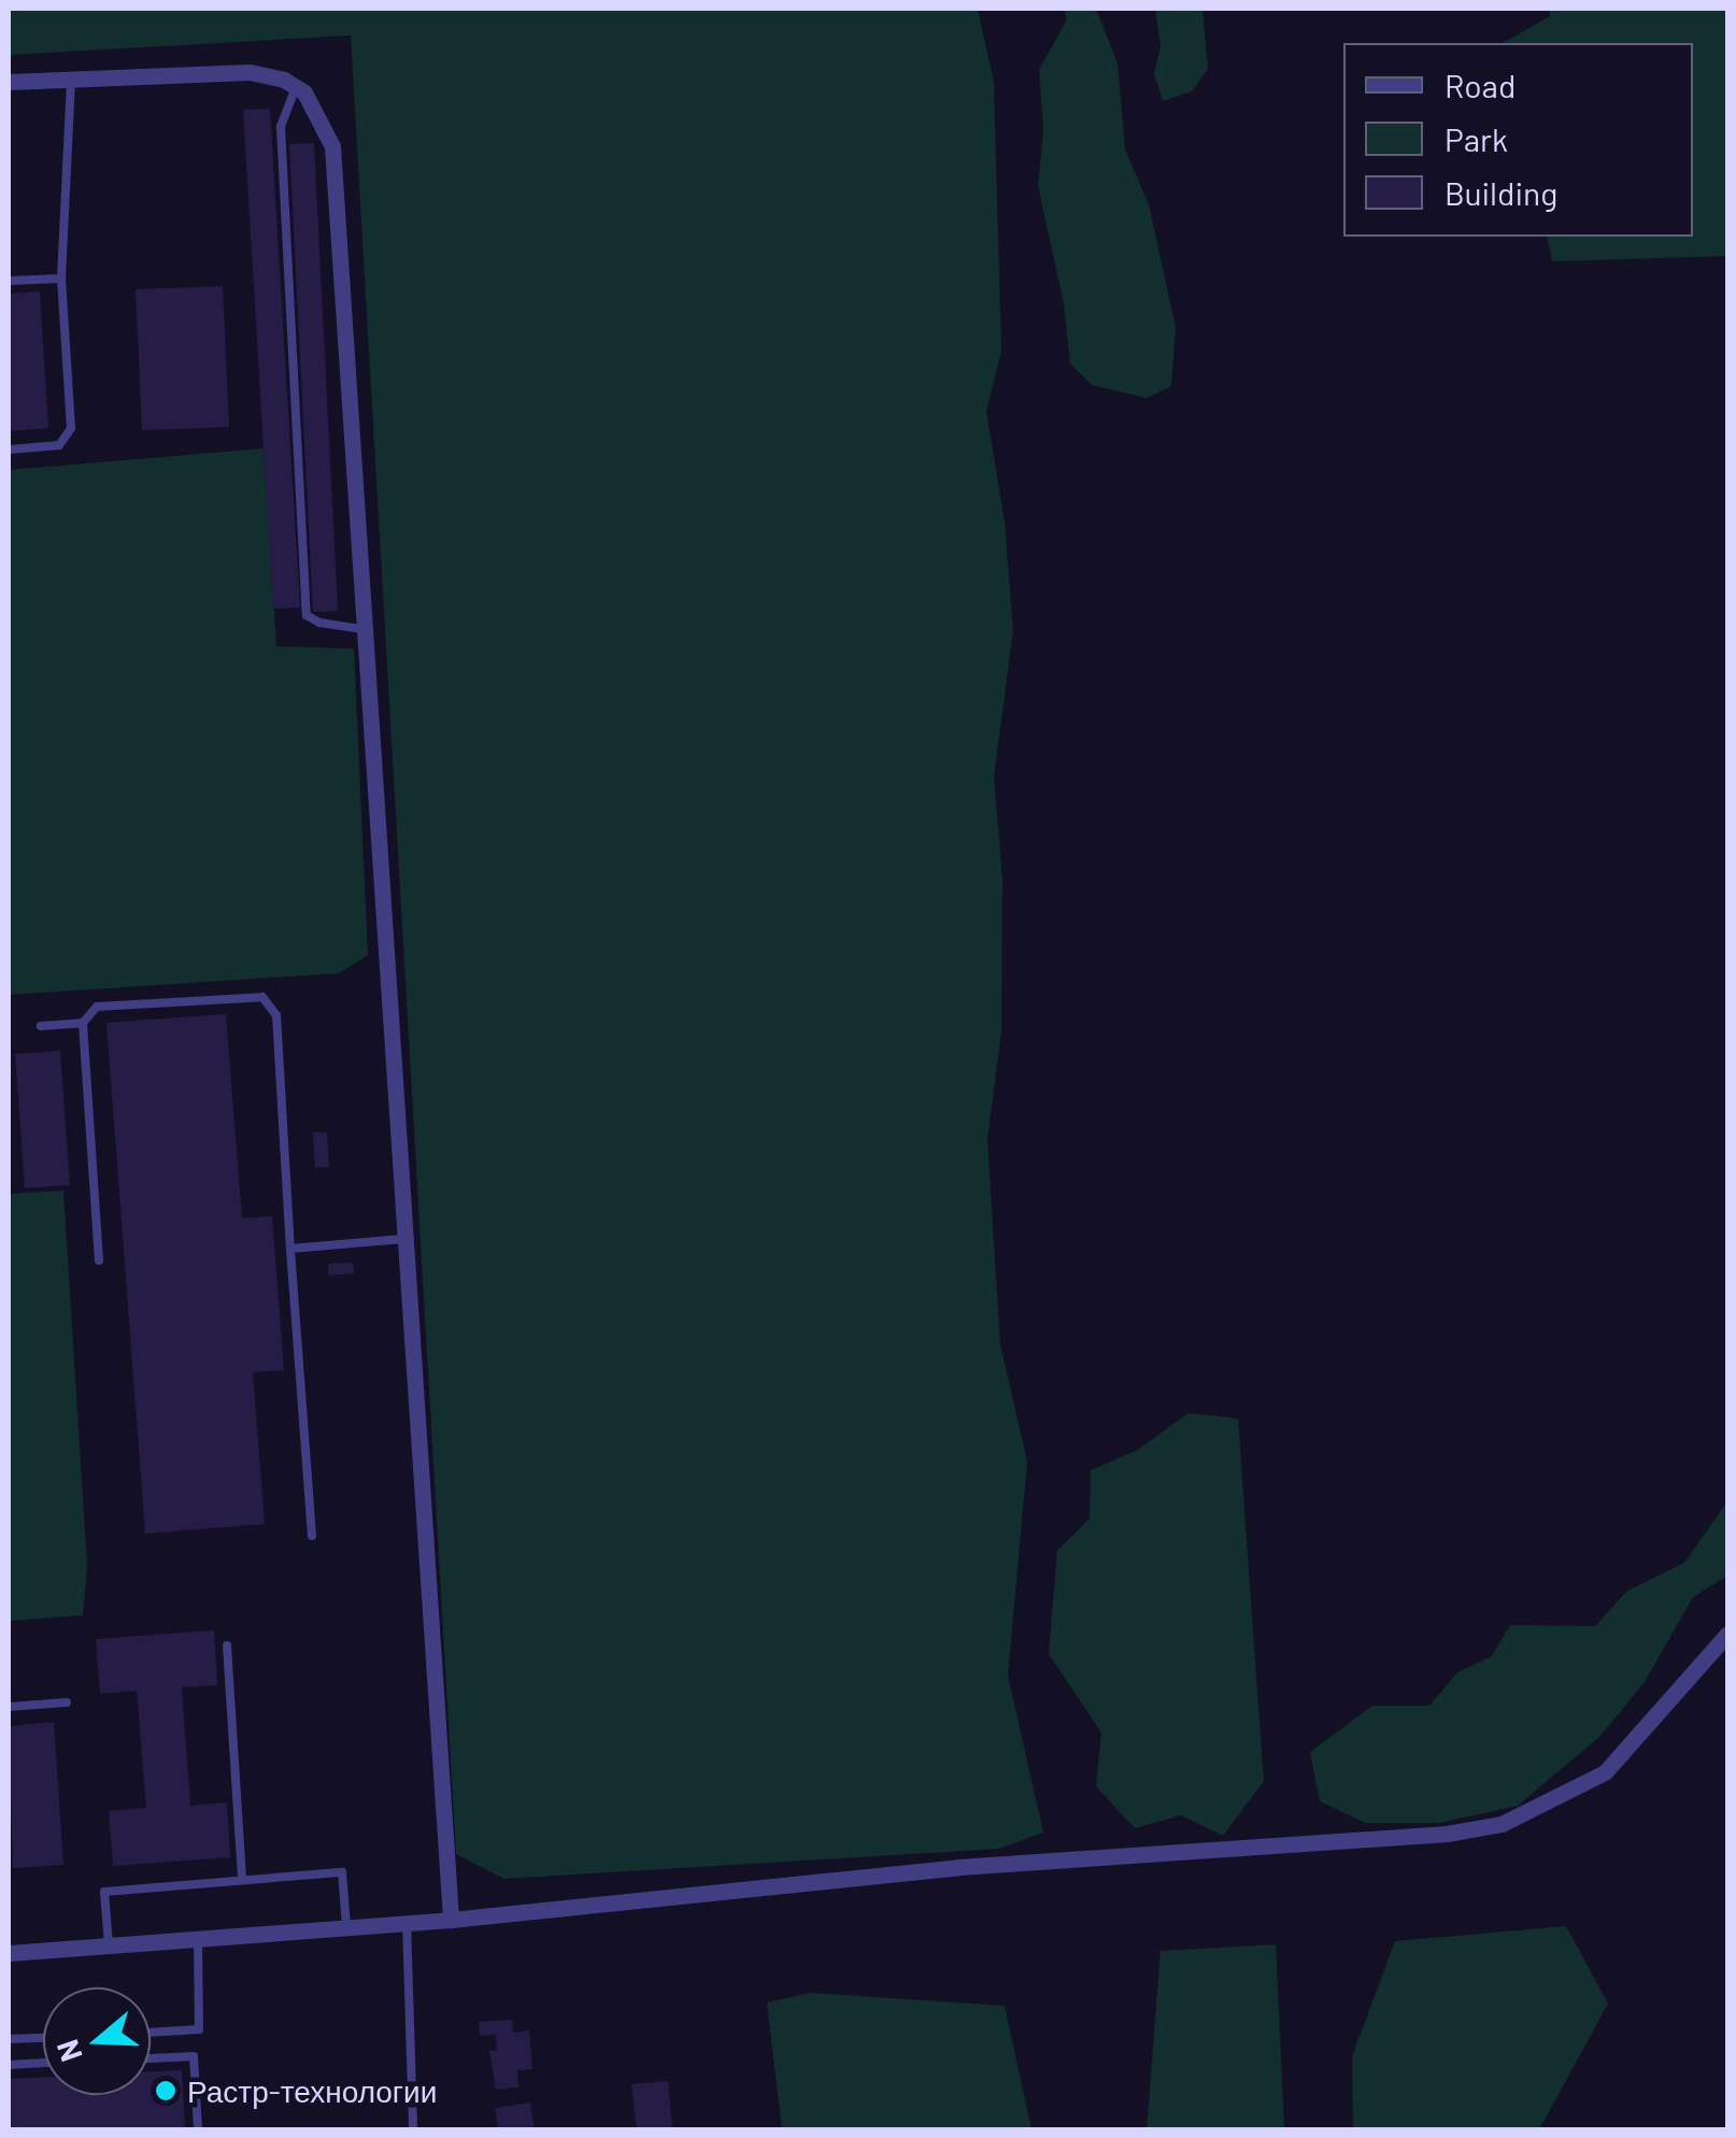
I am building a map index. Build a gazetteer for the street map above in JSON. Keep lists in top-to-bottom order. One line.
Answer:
{"places":["Растр-технологии"],"legend":["Road","Park","Building"],"north":"left"}
